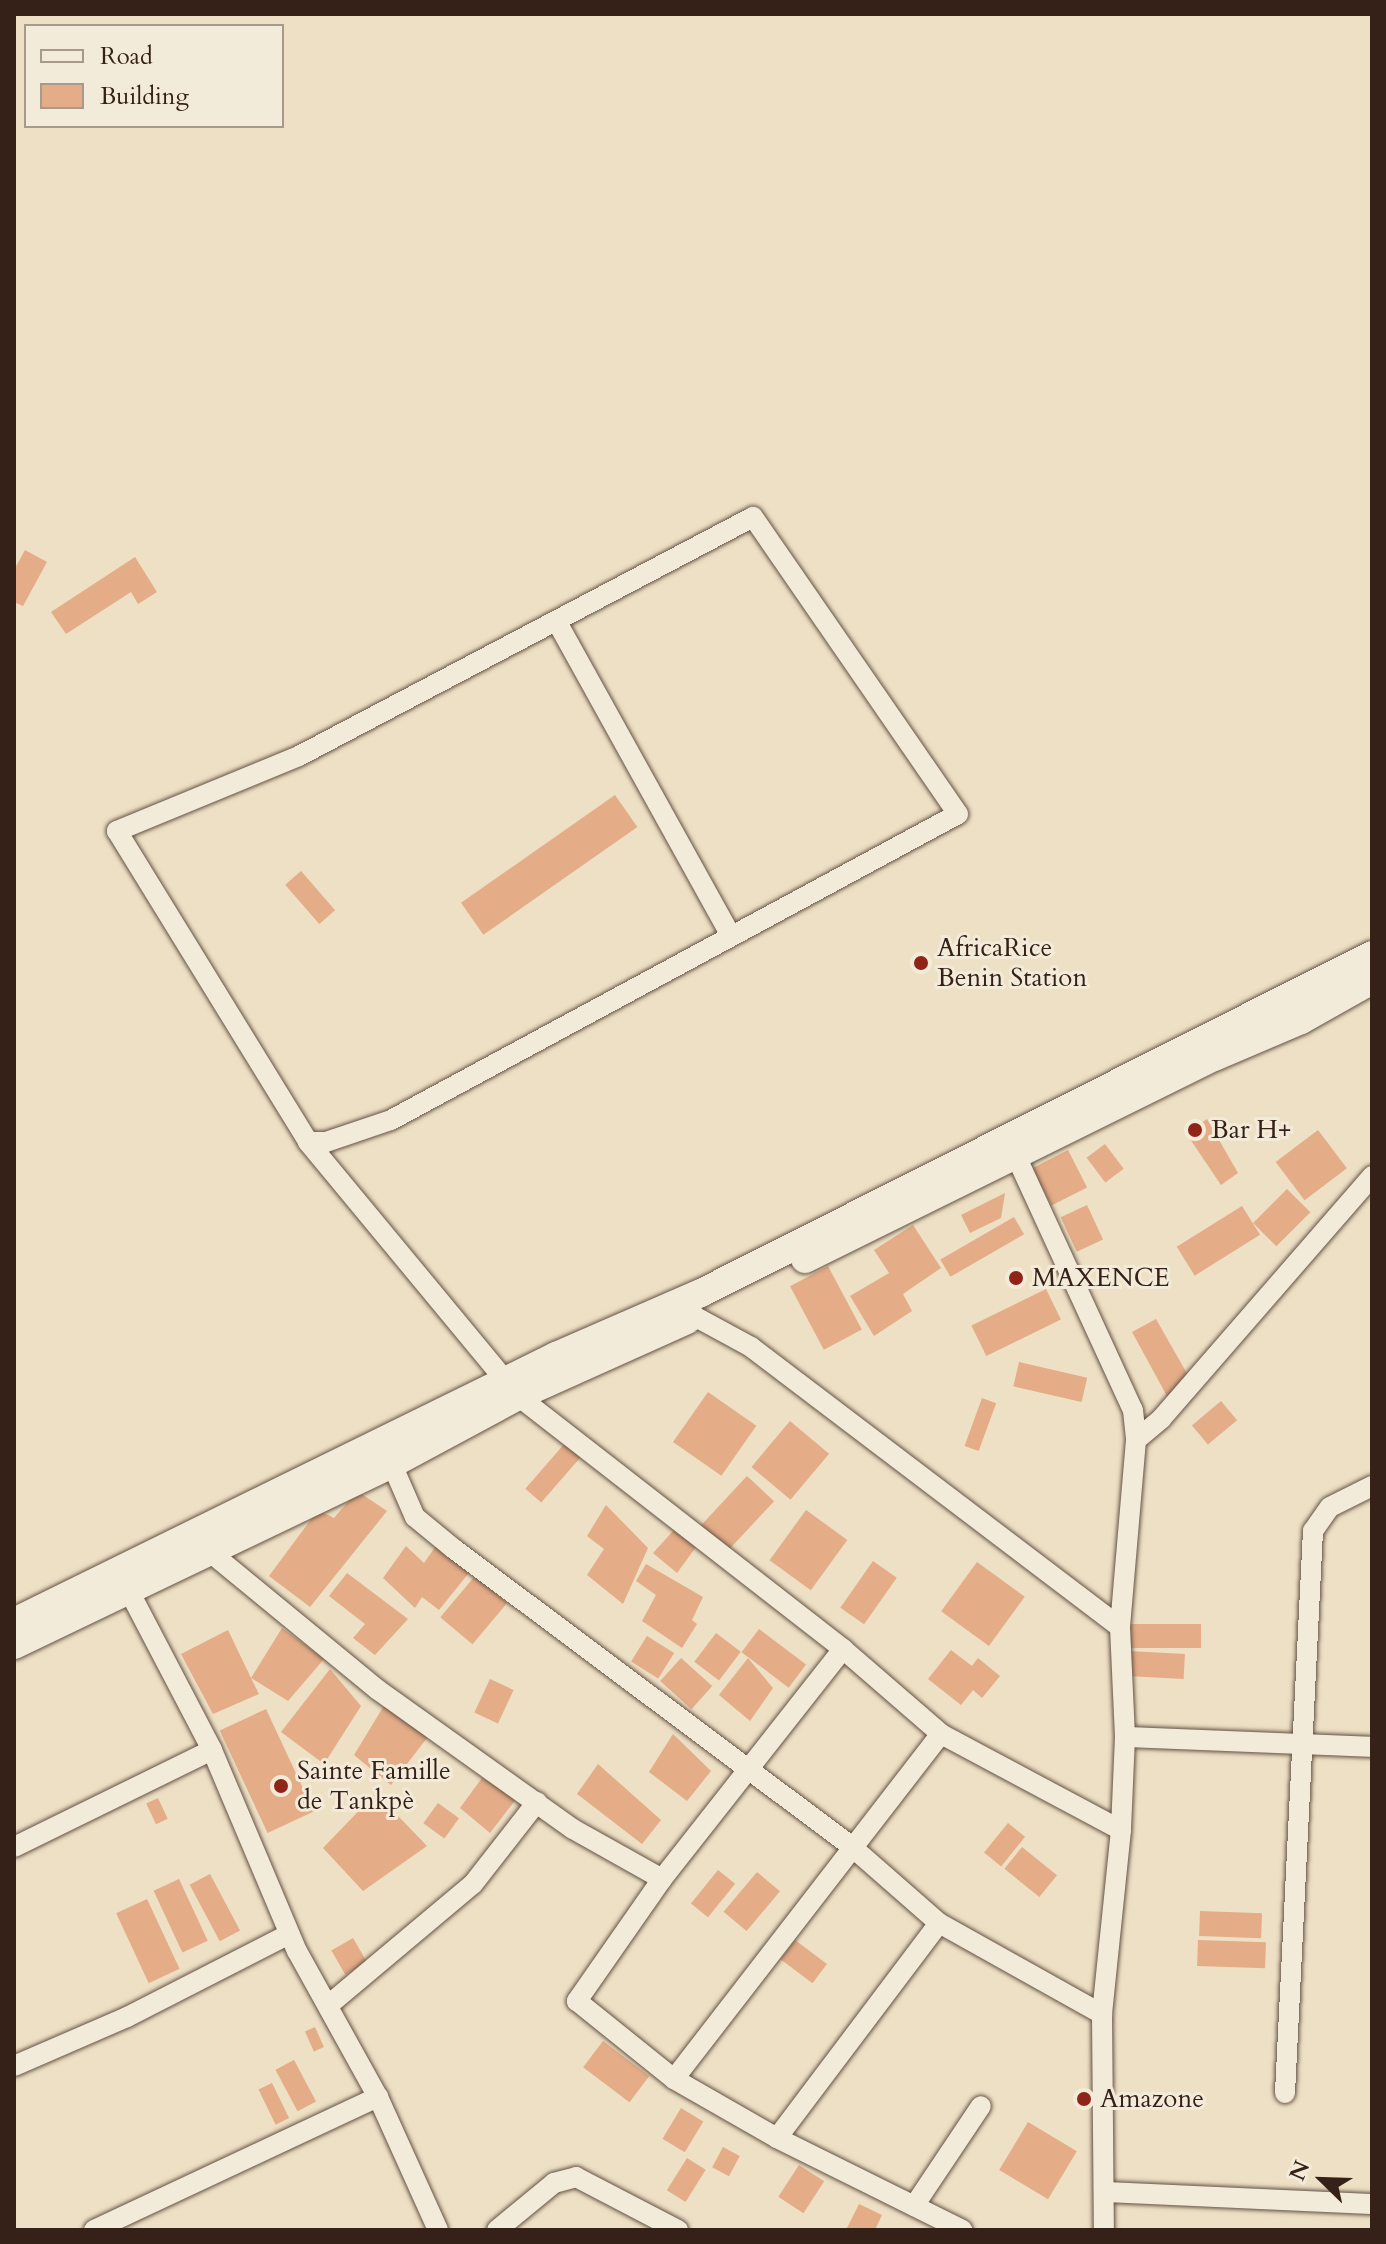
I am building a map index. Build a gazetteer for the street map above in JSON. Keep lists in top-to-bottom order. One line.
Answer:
{"places":["AfricaRice Benin Station","Bar H+","MAXENCE","Sainte Famille de Tankpè","Amazone"],"legend":["Road","Building"],"north":"top left"}
